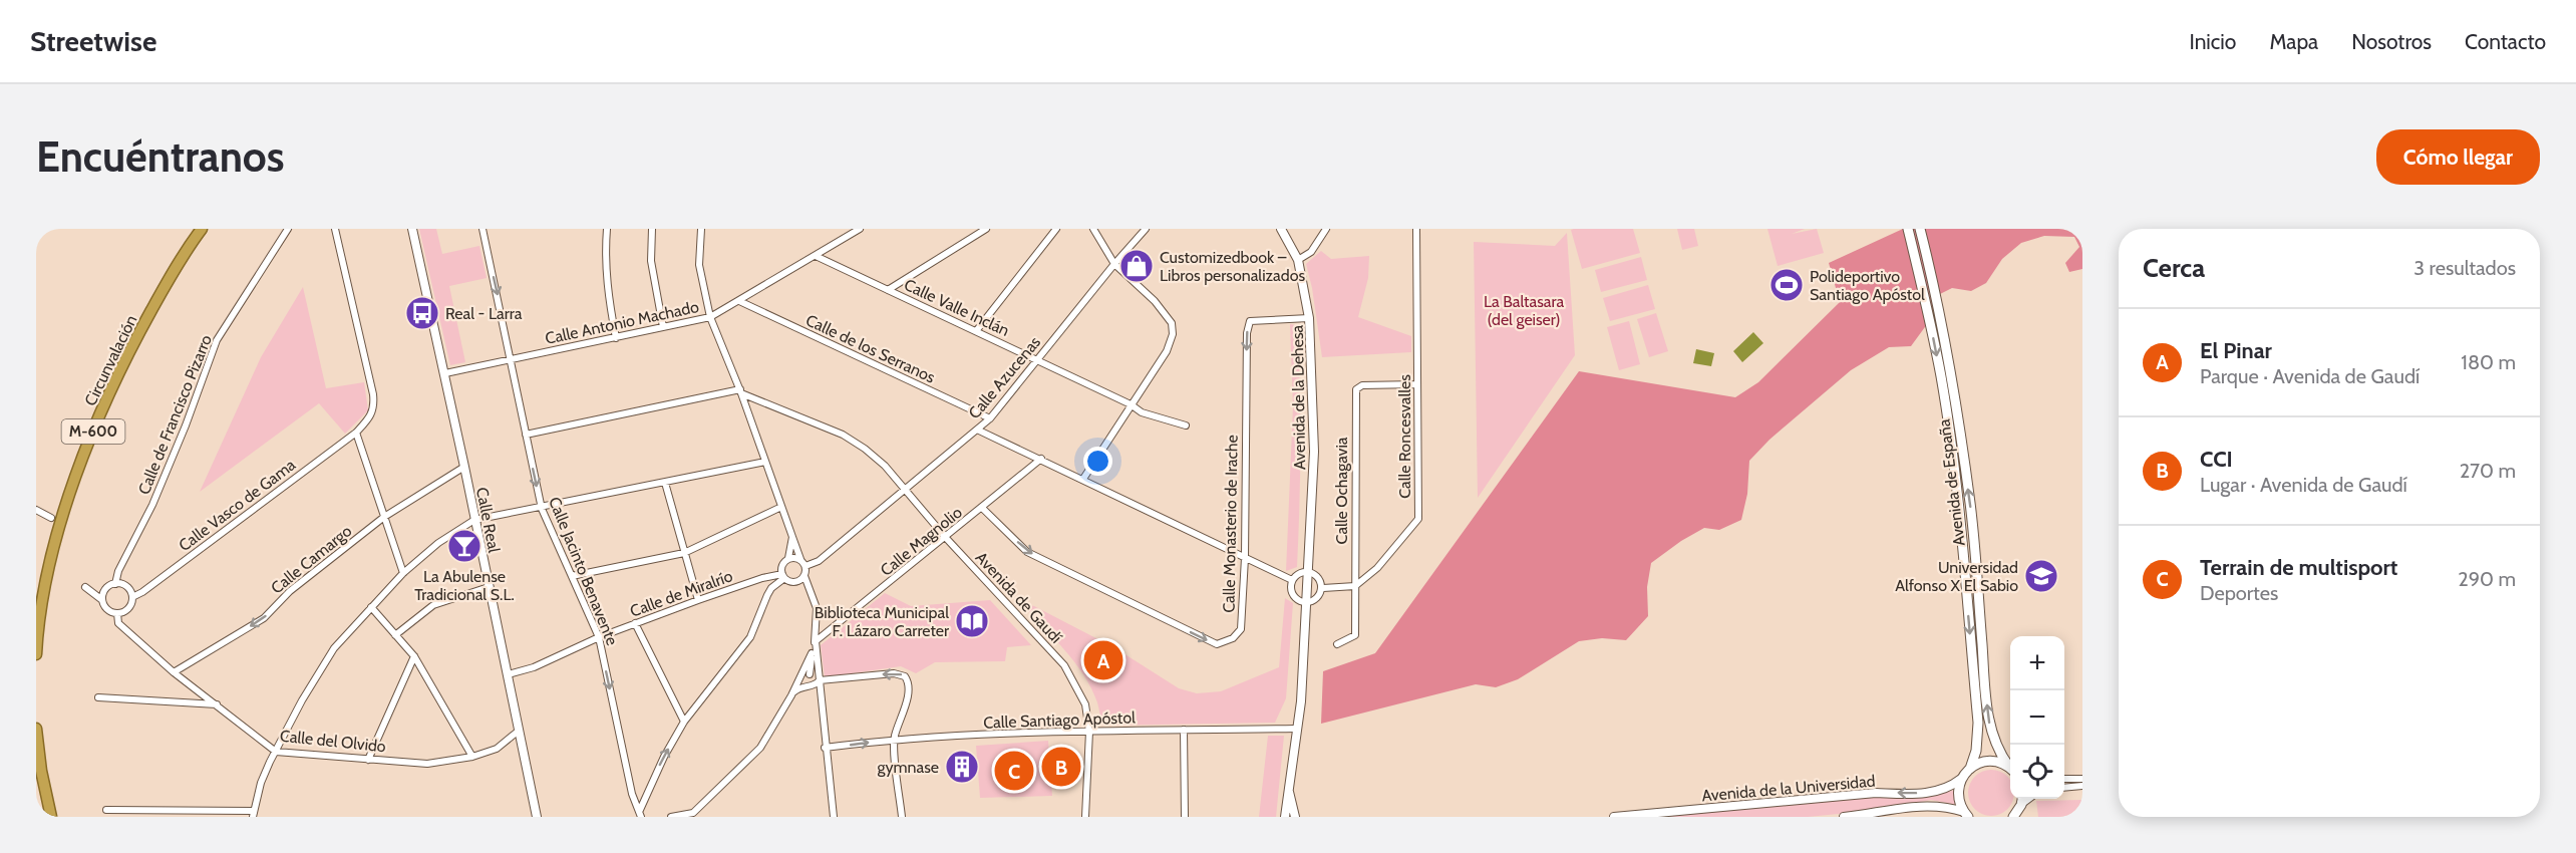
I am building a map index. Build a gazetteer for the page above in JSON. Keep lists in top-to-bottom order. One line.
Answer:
{"streets":{"highway":["Circunvalación","M-600"],"main road":["Avenida de España"],"street":["Calle Valle Inclán","Calle Antonio Machado","Calle de los Serranos","Calle Azucenas","Avenida de la Dehesa","Calle de Francisco Pizarro","Calle Roncesvalles","Calle Ochagavia","Calle Vasco de Gama","Calle Real","Calle Monasterio de Irache","Calle Magnolio","Calle Camargo","Calle Jacinto Benavente","Calle de Miralrío","Avenida de Gaudí","Calle Santiago Apóstol","Calle del Olvido","Avenida de la Universidad"]},"crossings":[["Calle Valle Inclán","Calle Antonio Machado"],["Calle Valle Inclán","Calle Azucenas"],["Calle Antonio Machado","Calle de los Serranos"],["Calle Antonio Machado","Calle Real"],["Calle Antonio Machado","Calle Jacinto Benavente"],["Calle de los Serranos","Calle Azucenas"],["Calle Azucenas","Calle de Miralrío"],["Calle Azucenas","Avenida de Gaudí"],["Avenida de la Dehesa","Calle Monasterio de Irache"],["Avenida de la Dehesa","Calle Santiago Apóstol"],["Calle de Francisco Pizarro","Calle Vasco de Gama"],["Calle de Francisco Pizarro","Calle del Olvido"],["Calle Roncesvalles","Calle Ochagavia"],["Calle Vasco de Gama","Calle del Olvido"],["Calle Real","Calle Camargo"],["Calle Real","Calle de Miralrío"],["Calle Real","Calle del Olvido"],["Calle Monasterio de Irache","Calle Magnolio"],["Calle Magnolio","Avenida de Gaudí"],["Calle Camargo","Calle del Olvido"],["Calle Jacinto Benavente","Calle de Miralrío"],["Avenida de Gaudí","Calle Santiago Apóstol"]],"one_way":["Calle Camargo","Calle Jacinto Benavente"],"parks":["La Baltasara (del geiser)"],"places":{"shop":["Customizedbook – Libros personalizados"],"sports":["Polideportivo Santiago Apóstol"],"bus stop":["Real - Larra"],"bar":["La Abulense Tradicional S.L."],"school or university":["Universidad Alfonso X El Sabio"],"library":["Biblioteca Municipal F. Lázaro Carreter"],"building":["gymnase"]},"page":{"header":"Streetwise","nav":["Inicio","Mapa","Nosotros","Contacto"],"buttons":"Cómo llegar","title":"Encuéntranos","heading":["Cerca","3 resultados"],"list":[{"mark":"A","name":"El Pinar","note":"Parque · Avenida de Gaudí","value":"180 m"},{"mark":"B","name":"CCI","note":"Lugar · Avenida de Gaudí","value":"270 m"},{"mark":"C","name":"Terrain de multisport","note":"Deportes","value":"290 m"}],"map_buttons":["+","−"],"pins":["A","B","C"]}}
